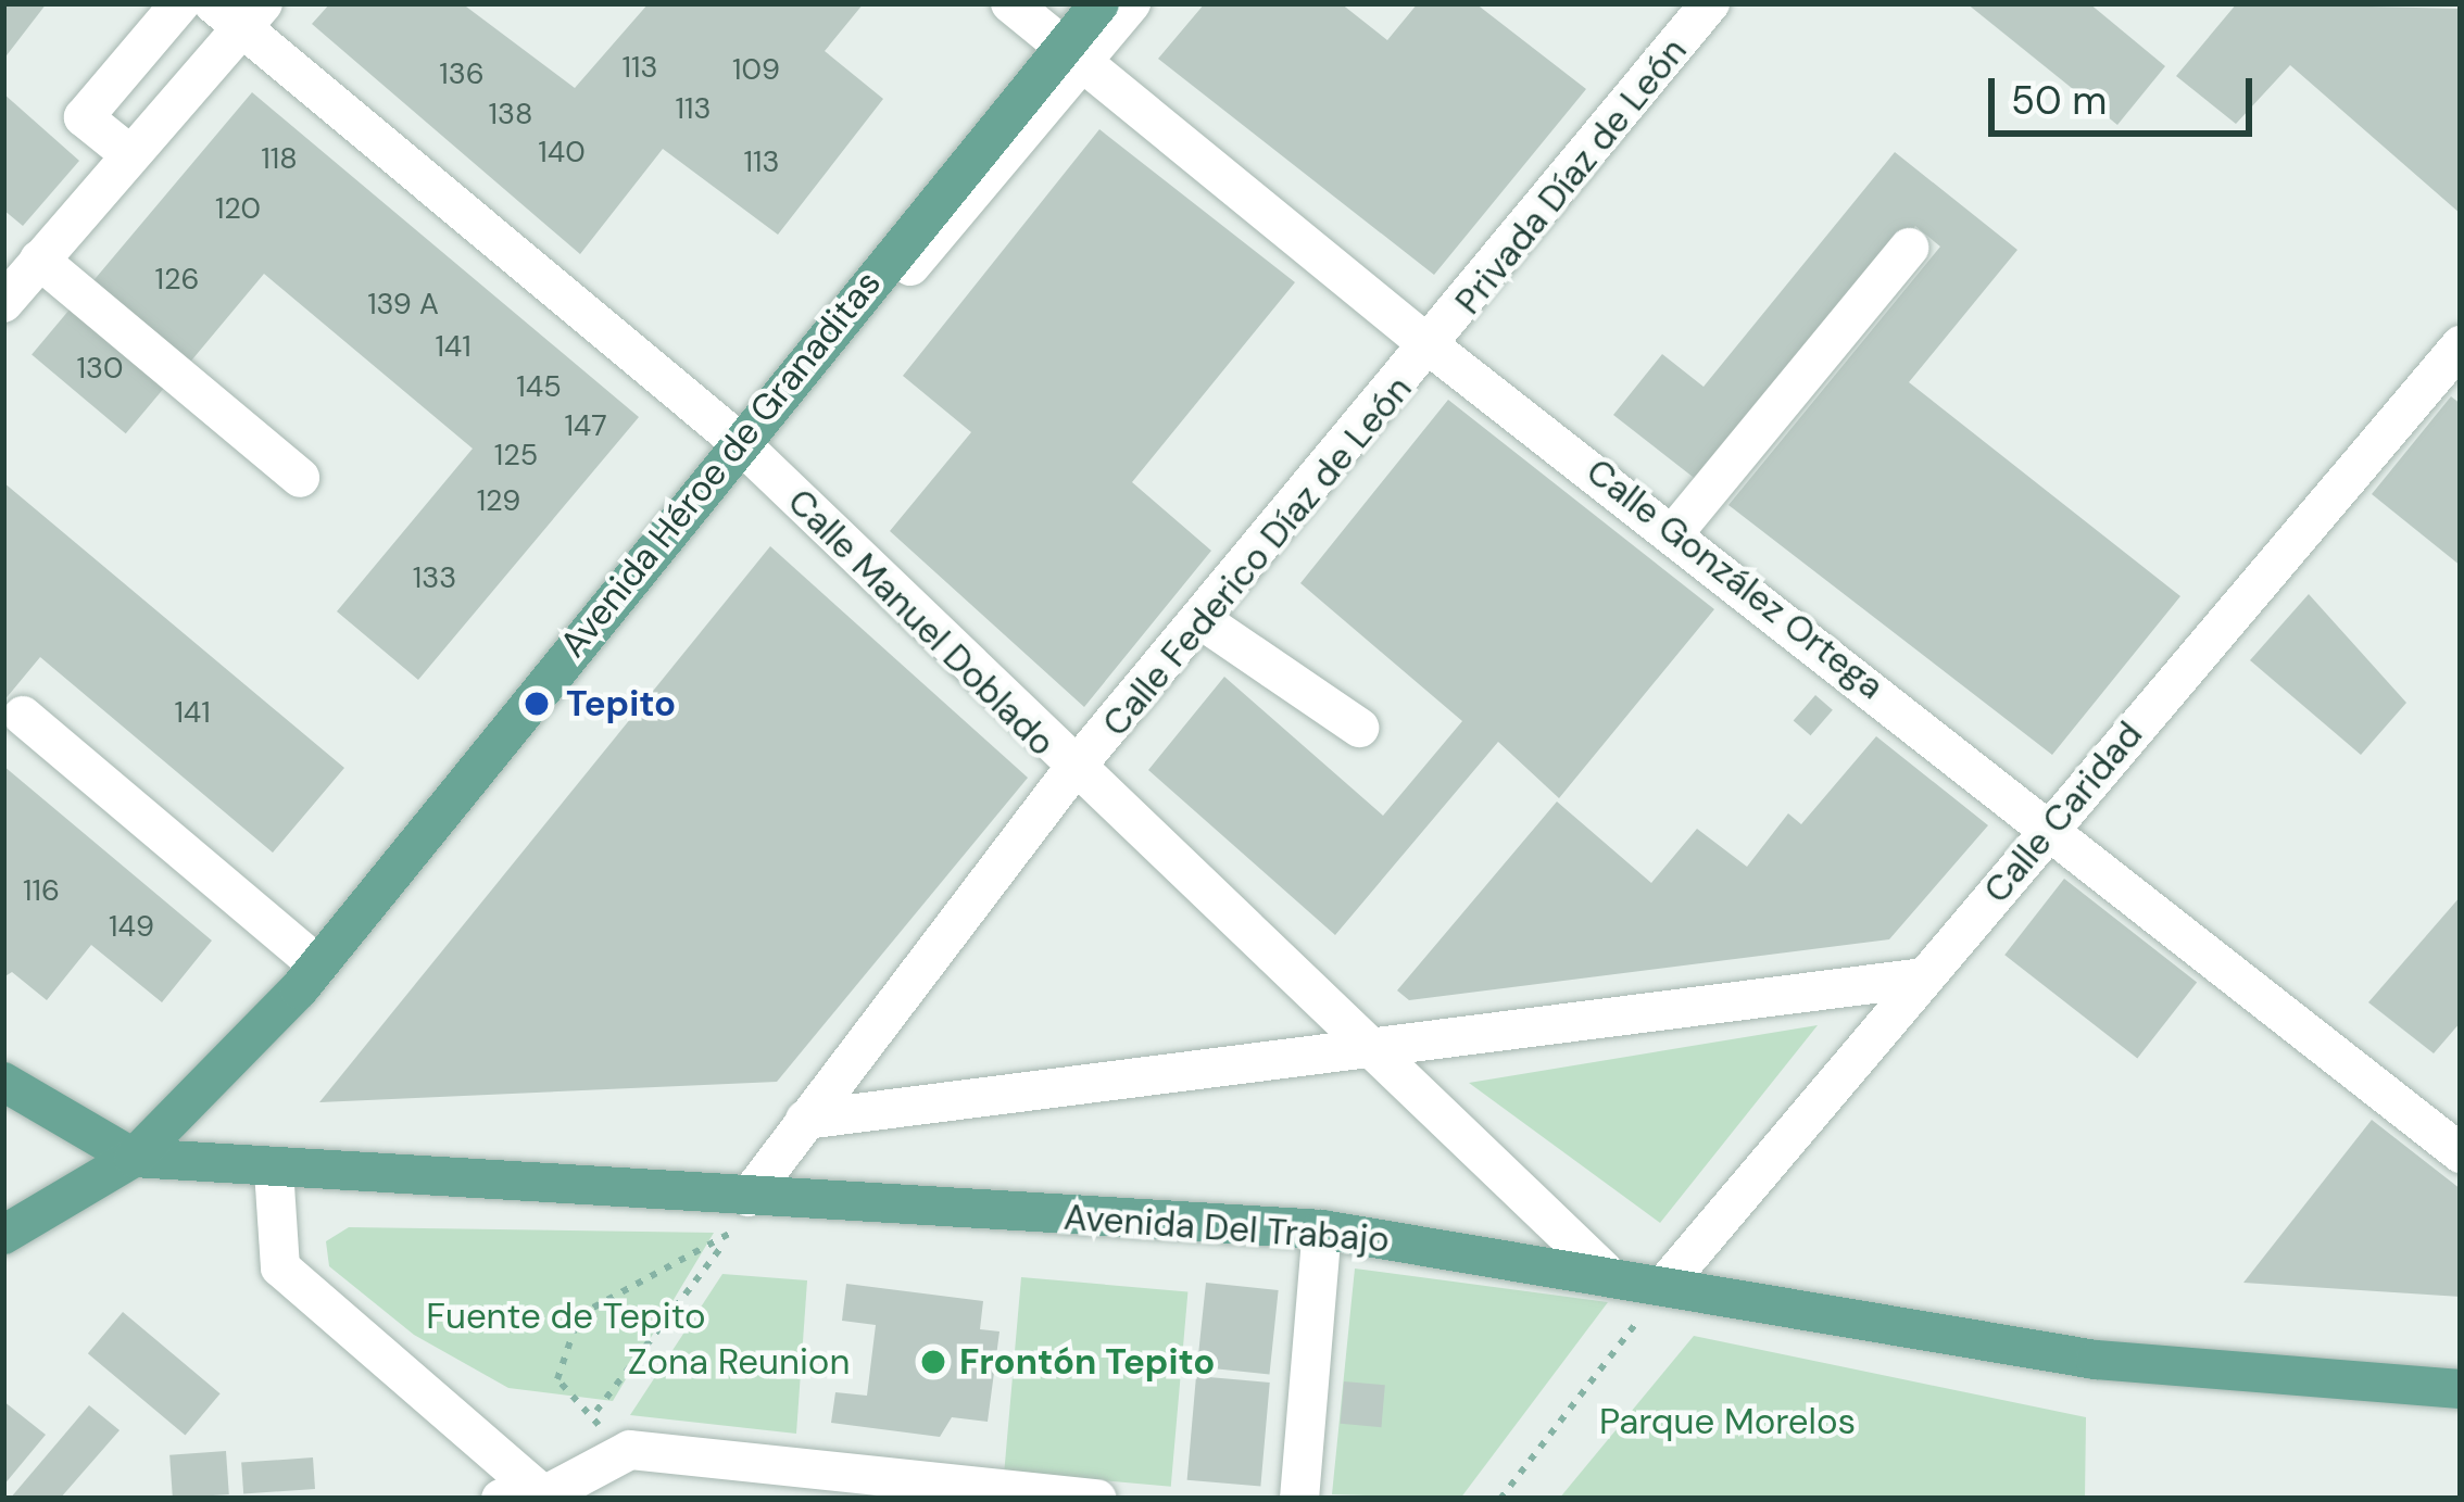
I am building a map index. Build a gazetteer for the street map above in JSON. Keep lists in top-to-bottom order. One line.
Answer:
{"streets":{"main road":["Avenida Héroe de Granaditas","Avenida Del Trabajo"],"street":["Privada Díaz de León","Calle Federico Díaz de León","Calle González Ortega","Calle Manuel Doblado","Calle Caridad"]},"crossings":[["Privada Díaz de León","Calle Federico Díaz de León"],["Privada Díaz de León","Calle González Ortega"],["Avenida Héroe de Granaditas","Calle González Ortega"],["Avenida Héroe de Granaditas","Calle Manuel Doblado"],["Avenida Héroe de Granaditas","Avenida Del Trabajo"],["Calle Federico Díaz de León","Calle González Ortega"],["Calle Federico Díaz de León","Calle Manuel Doblado"],["Calle Federico Díaz de León","Avenida Del Trabajo"],["Calle González Ortega","Calle Caridad"],["Calle Manuel Doblado","Avenida Del Trabajo"],["Calle Caridad","Avenida Del Trabajo"]],"parks":["Fuente de Tepito","Zona Reunion","Parque Morelos"],"places":["Tepito","Frontón Tepito"],"house_numbers":["113","109","136","113","138","140","118","113","120","126","139 A","141","130","145","147","125","129","133","141","116","149"],"scale_bar":"50 m"}
